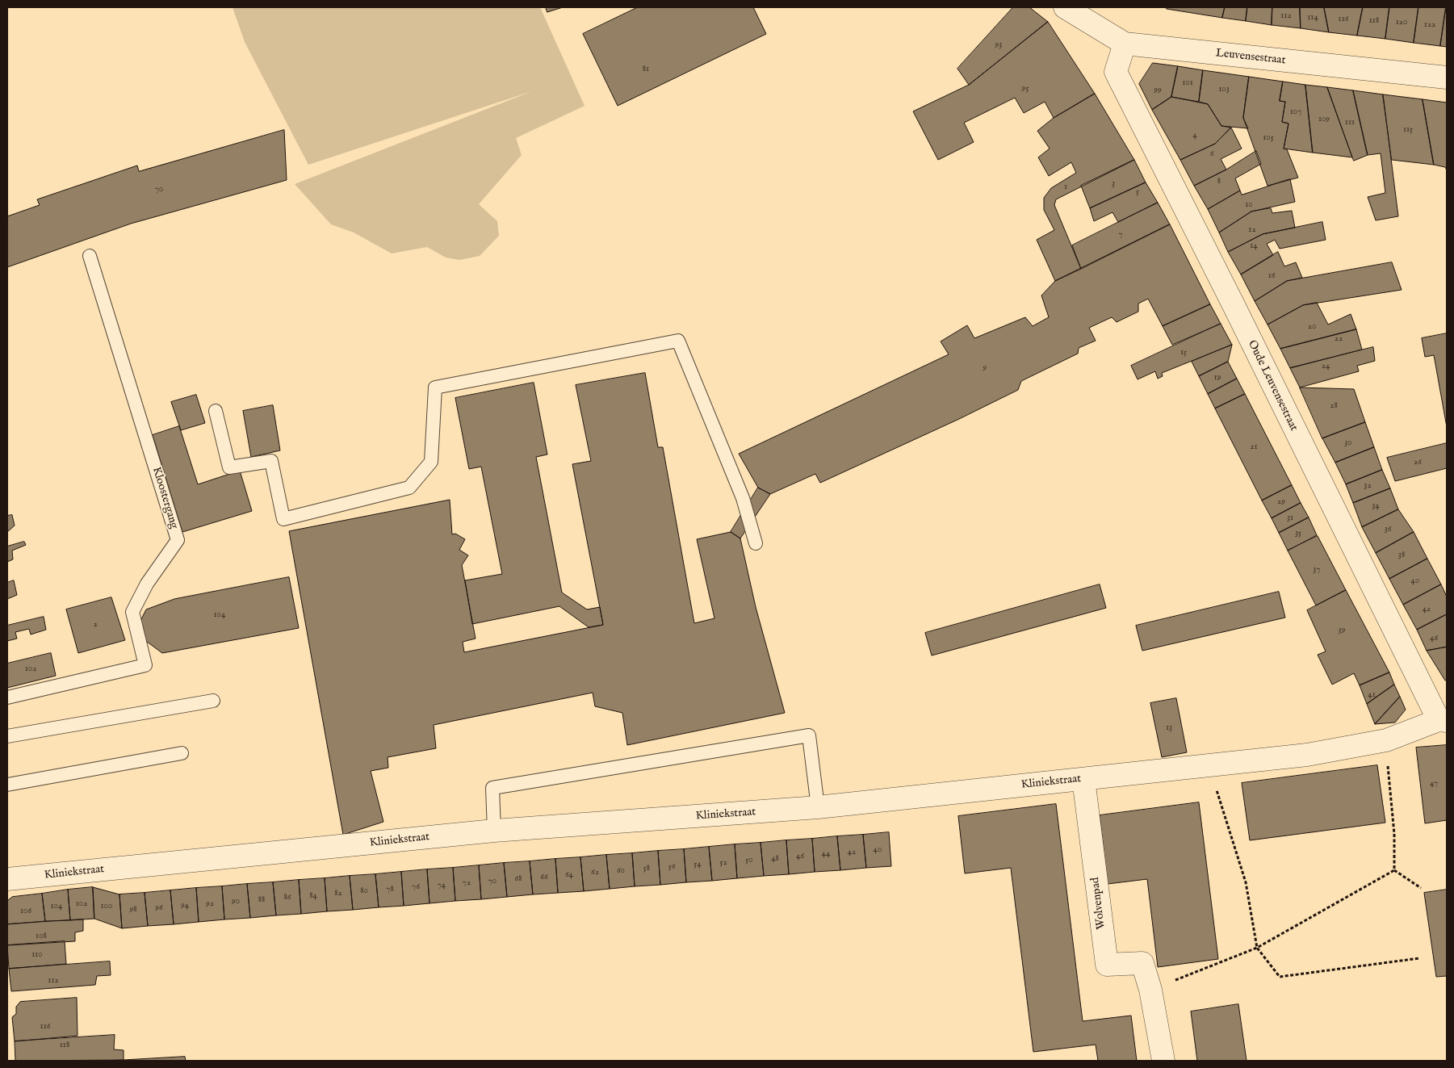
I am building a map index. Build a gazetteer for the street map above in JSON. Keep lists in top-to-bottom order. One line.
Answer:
{"streets":{"street":["Leuvensestraat","Oude Leuvensestraat","Kliniekstraat","Wolvenpad"],"lane":["Kloostergang"]},"crossings":[["Leuvensestraat","Oude Leuvensestraat"],["Oude Leuvensestraat","Kliniekstraat"],["Kliniekstraat","Wolvenpad"]],"house_numbers":["112","114","116","118","120","122","93","81","101","95","103","99","107","109","111","115","4","105","6","8","3","1","70","5","10","12","7","14","16","20","22","15","24","9","19","28","30","21","26","32","29","34","31","36","35","38","37","40","42","104","2","39","46","102","41","13","47","40","42","44","46","48","50","52","54","56","58","60","62","64","66","68","70","72","74","76","78","80","82","84","86","88","90","102","92","94","104","100","96","98","106","108","110","112","116","118"]}
